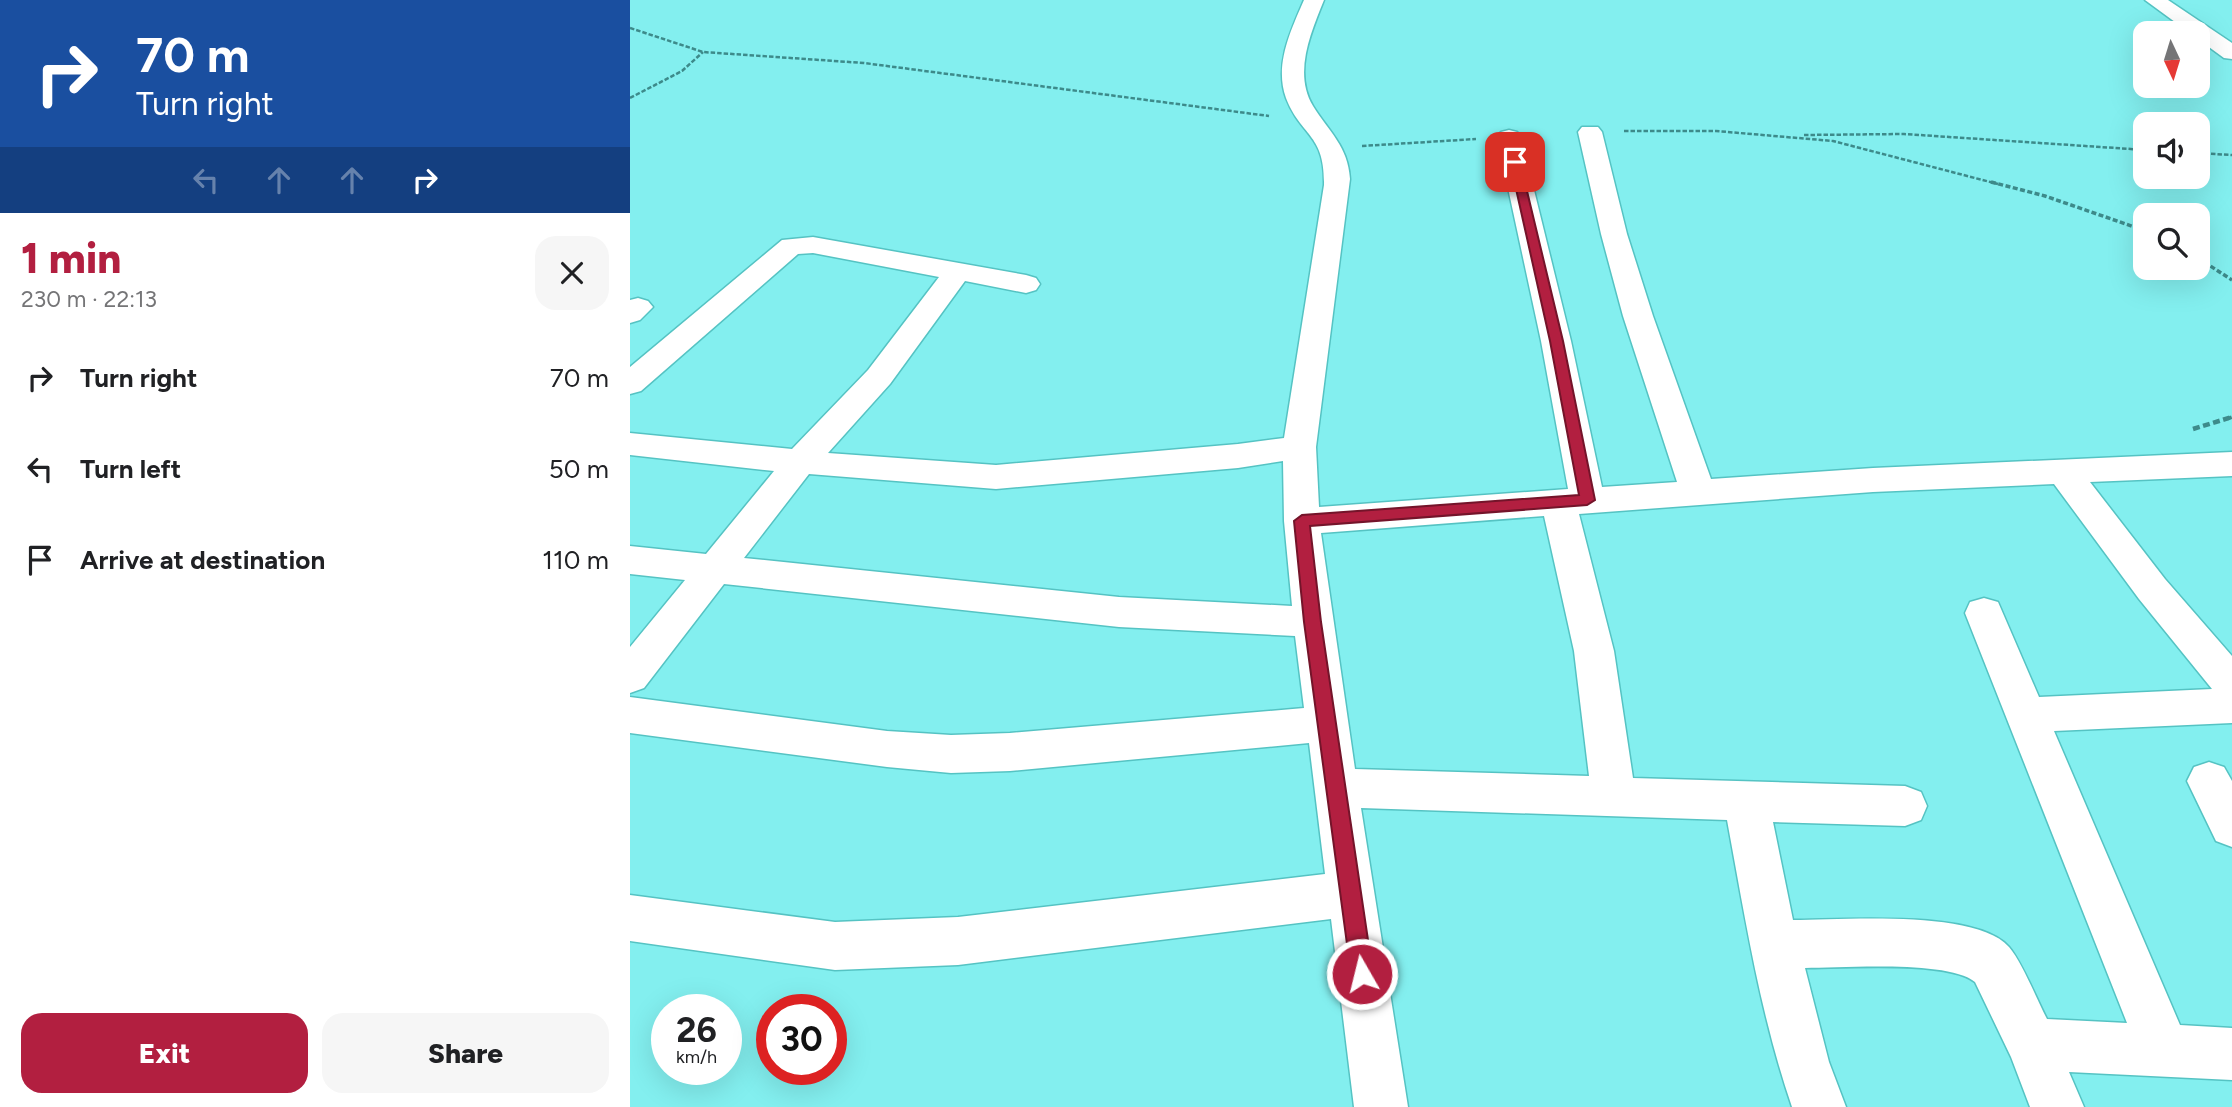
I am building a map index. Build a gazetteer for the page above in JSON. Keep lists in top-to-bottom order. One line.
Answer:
{"north":"bottom","page":{"turn":["70 m","Turn right"],"heading":["1 min","230 m · 22:13"],"list":[{"name":"Turn right","value":"70 m"},{"name":"Turn left","value":"50 m"},{"name":"Arrive at destination","value":"110 m"}],"speed":"26 km/h","limit":"30","buttons":["Exit","Share"]}}
